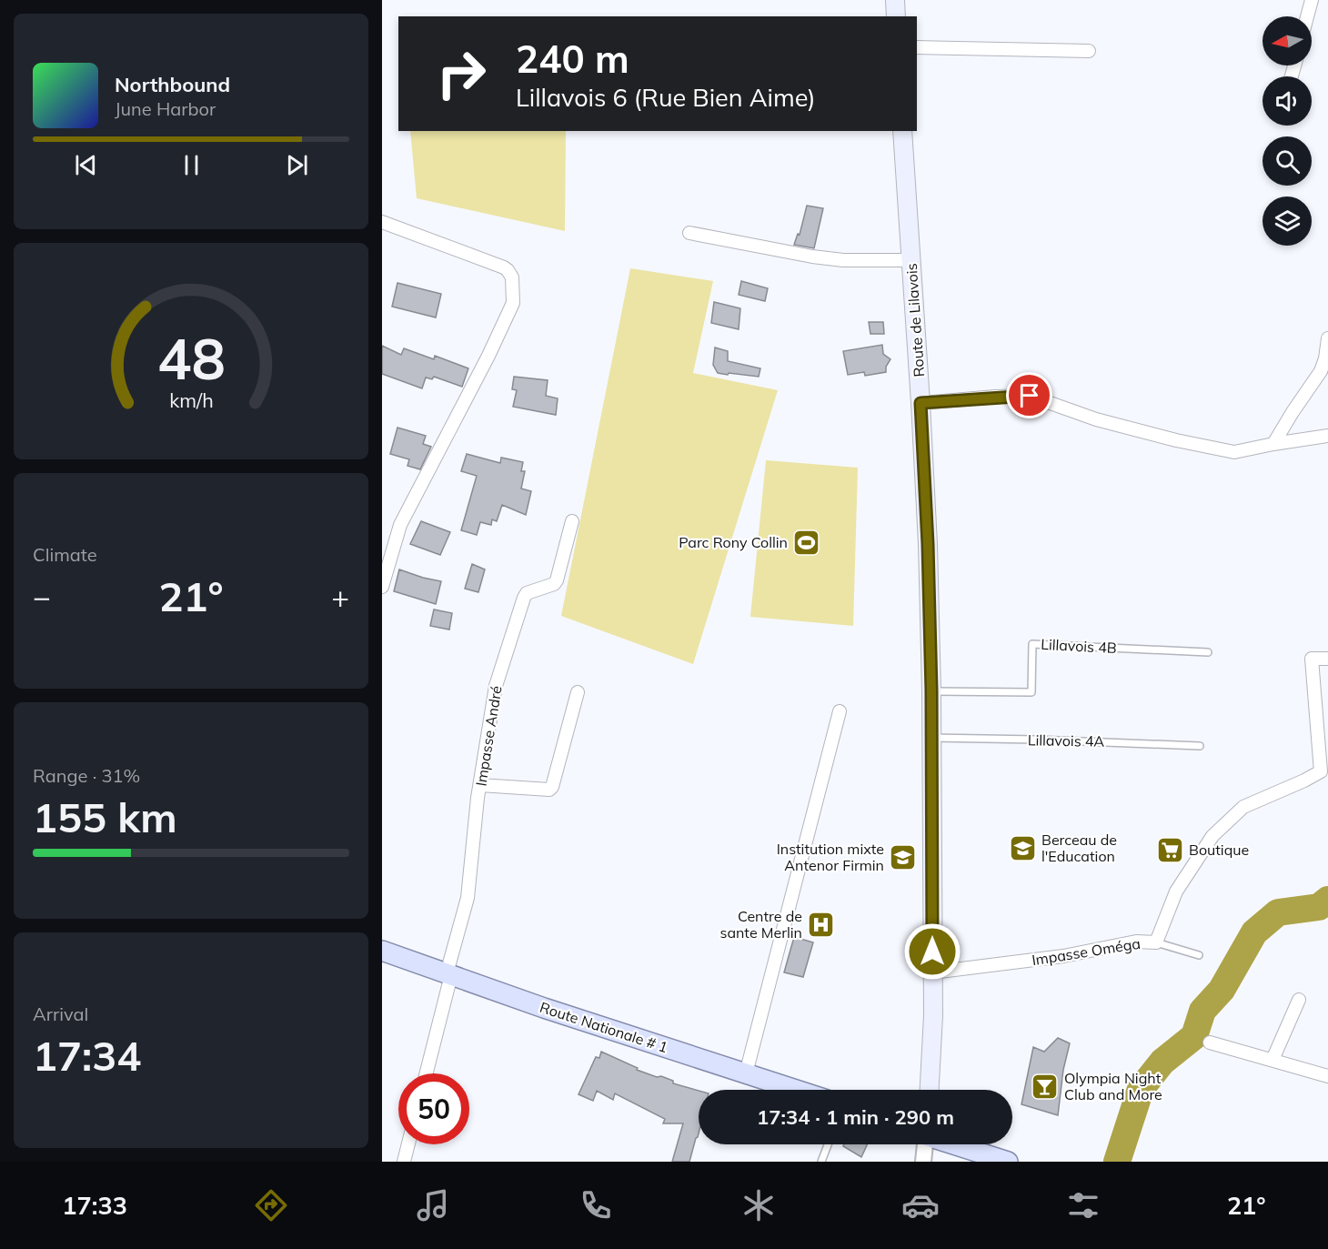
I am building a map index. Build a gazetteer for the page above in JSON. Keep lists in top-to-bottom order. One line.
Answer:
{"streets":{"main road":["Route de Lilavois","Route Nationale # 1"],"street":["Impasse André","Impasse Oméga"],"lane":["Lillavois 4B","Lillavois 4A"]},"crossings":[["Route de Lilavois","Lillavois 4B"],["Route de Lilavois","Lillavois 4A"],["Route de Lilavois","Impasse Oméga"],["Impasse André","Route Nationale # 1"]],"places":{"sports":["Parc Rony Collin"],"school or university":["Berceau de l'Education","Institution mixte Antenor Firmin"],"supermarket":["Boutique"],"hospital":["Centre de sante Merlin"],"bar":["Olympia Night Club and More"]},"north":"left","page":{"turn":["240 m","Lillavois 6 (Rue Bien Aime)"],"song":["Northbound","June Harbor"],"tile":["Climate",["Range · 31%","155 km"],["Arrival","17:34"]],"heat":["−","21°","+"],"limit":"50","trip":"17:34 · 1 min · 290 m","tabs":["17:33","21°"],"gauge":["48","km/h"]}}
